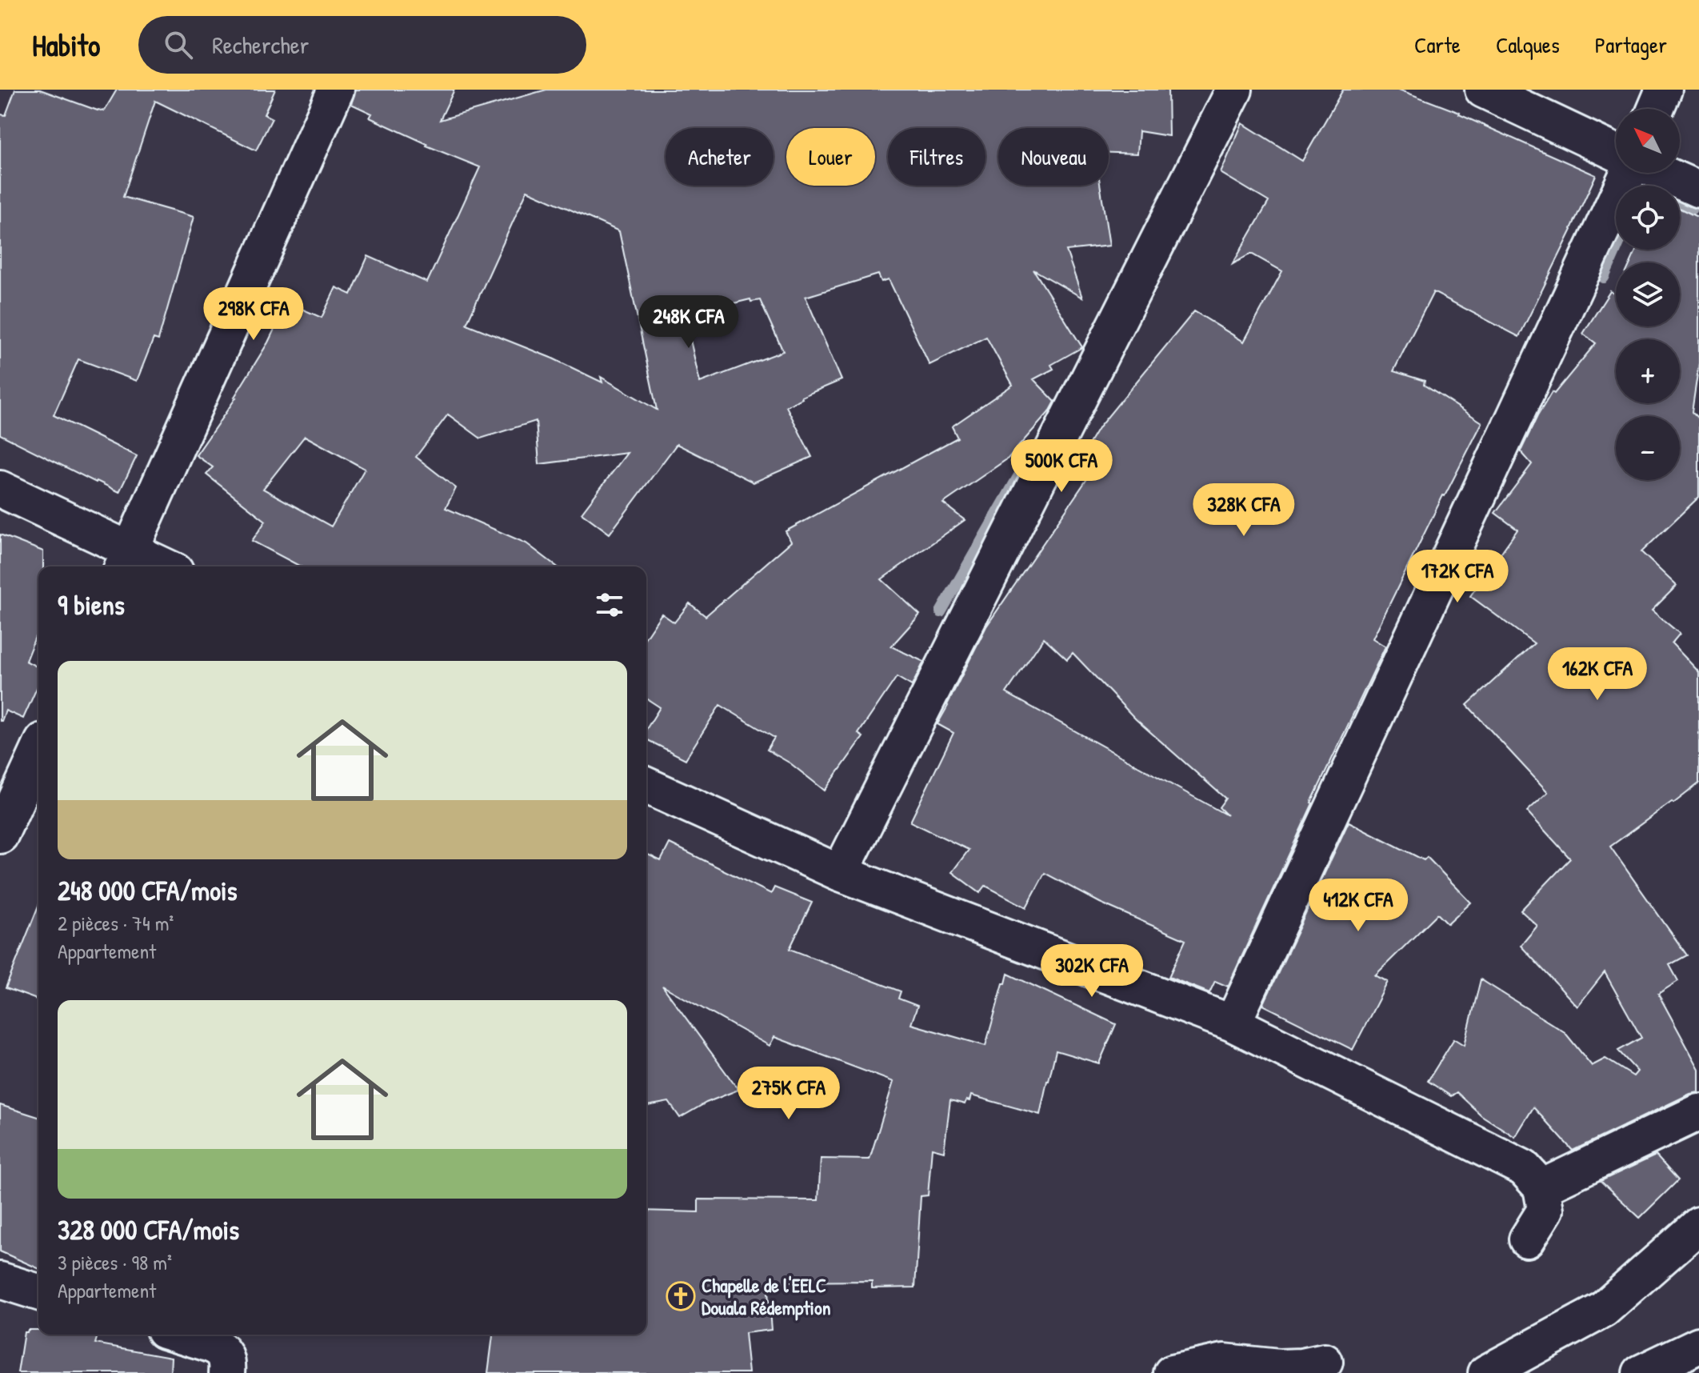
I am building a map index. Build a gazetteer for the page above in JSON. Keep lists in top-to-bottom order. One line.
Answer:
{"places":{"church":["Chapelle de l'EELC Douala Rédemption"]},"north":"top left","page":{"header":"Habito","search":"Rechercher","nav":["Carte","Calques","Partager"],"map_buttons":["+","−"],"chip":["Acheter","Louer","Filtres","Nouveau"],"price":["298K CFA","248K CFA","500K CFA","328K CFA","172K CFA","162K CFA","412K CFA","302K CFA","275K CFA"],"heading":"9 biens","list":[{"name":"248 000 CFA/mois","note":"2 pièces · 74 m² · Appartement"},{"name":"328 000 CFA/mois","note":"3 pièces · 98 m² · Appartement"}]}}
